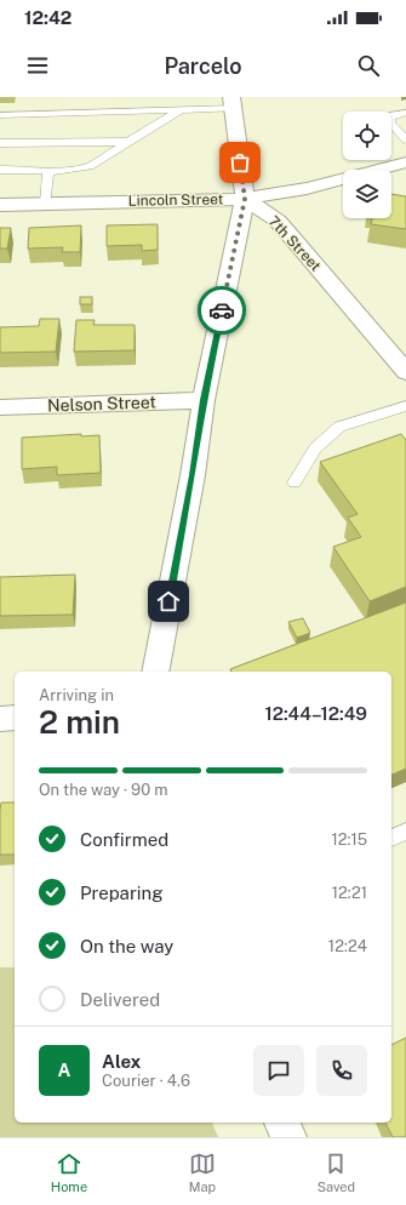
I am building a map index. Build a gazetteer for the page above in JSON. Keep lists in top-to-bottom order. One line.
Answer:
{"streets":{"street":["Lincoln Street","7th Street","Nelson Street"]},"crossings":[["Lincoln Street","7th Street"]],"page":{"status":"12:42","header":"Parcelo","heading":["2 min","Arriving in","12:44–12:49"],"panel":["Alex","Courier · 4.6"],"bar":"On the way · 90 m","list":[["Confirmed","12:15"],["Preparing","12:21"],["On the way","12:24"],"Delivered"],"round":"A","tabs":["Home","Map","Saved"]}}
